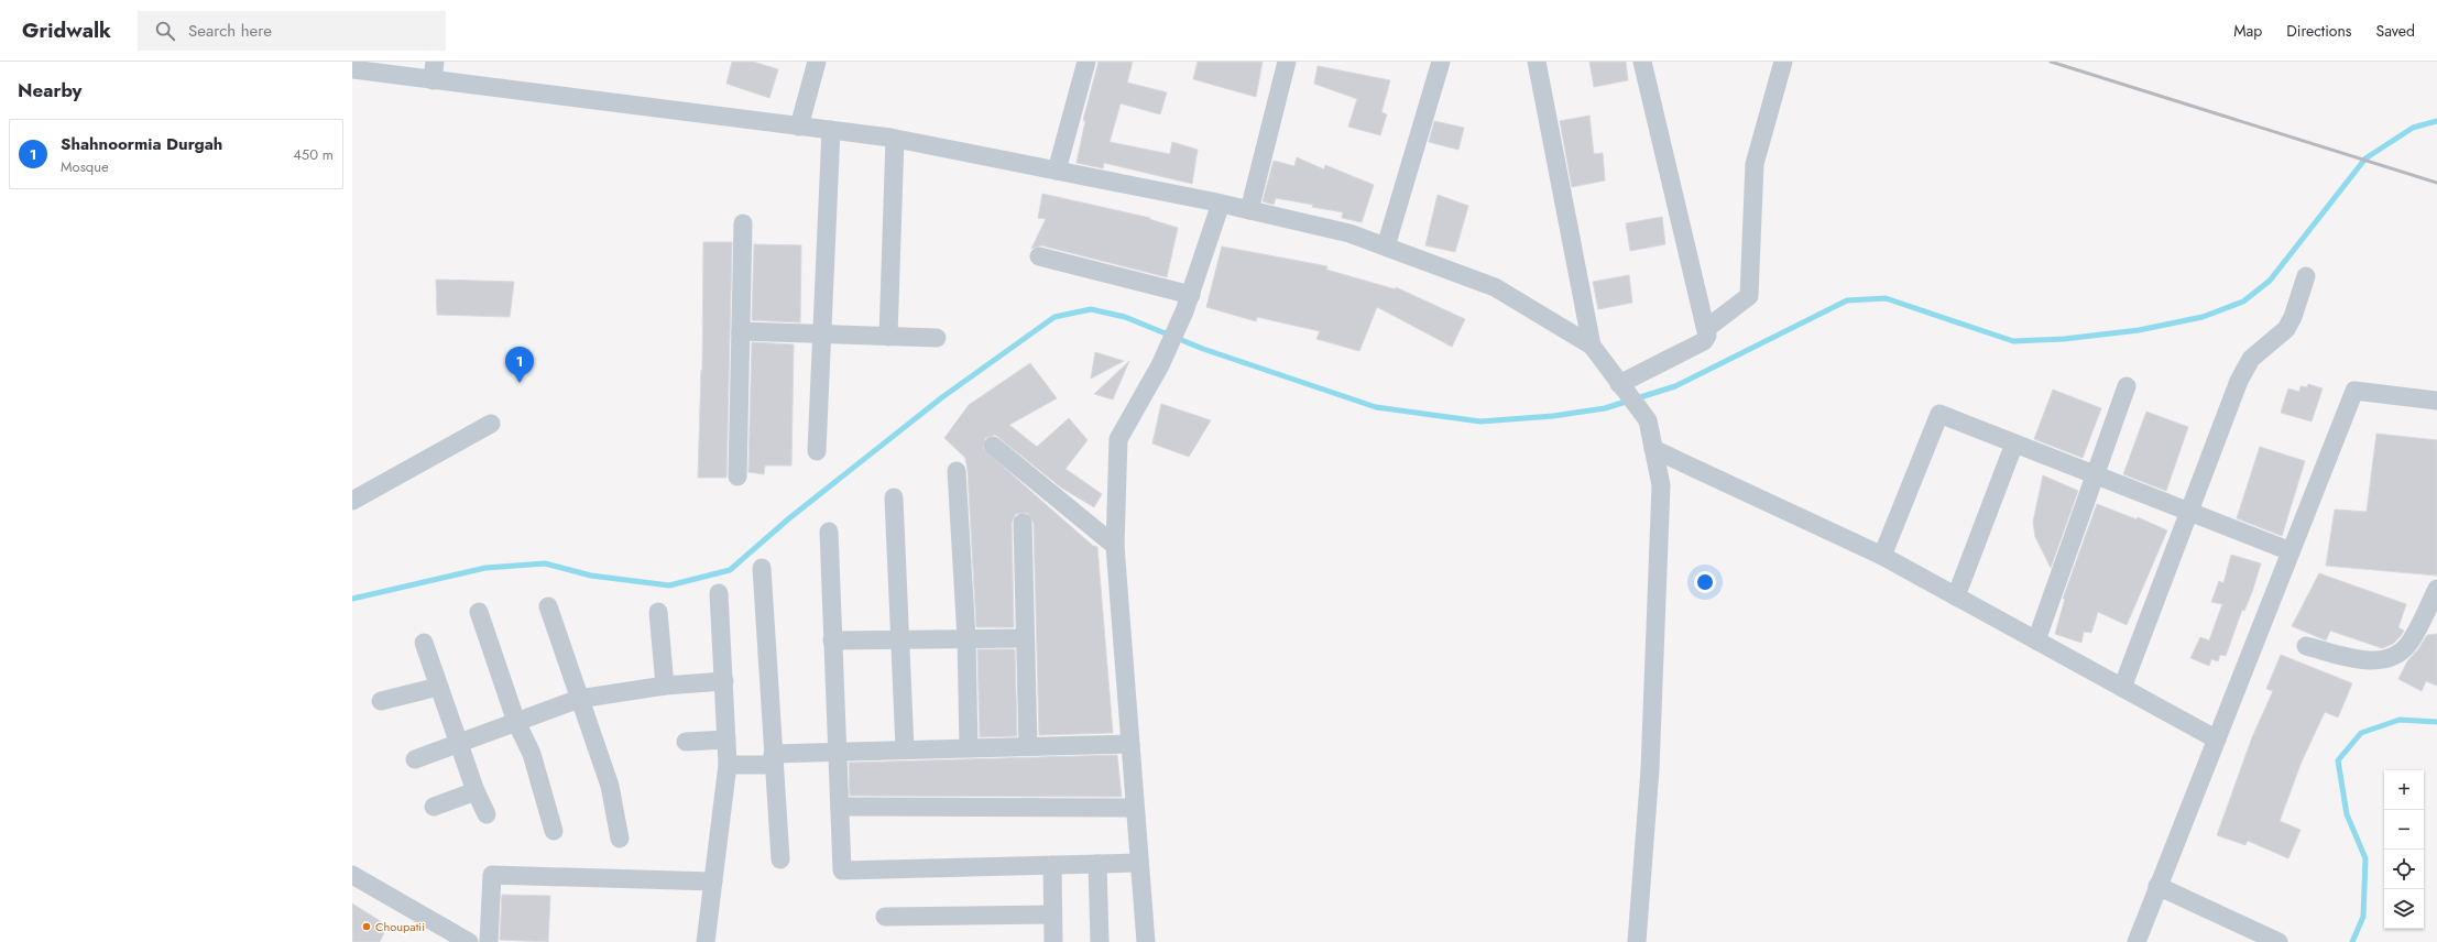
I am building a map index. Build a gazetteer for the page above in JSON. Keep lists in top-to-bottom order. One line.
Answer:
{"places":["Choupatii"],"page":{"header":"Gridwalk","search":"Search here","nav":["Map","Directions","Saved"],"heading":"Nearby","list":[{"mark":"1","name":"Shahnoormia Durgah","note":"Mosque","value":"450 m"}],"pins":"1","map_buttons":["+","−"]}}
